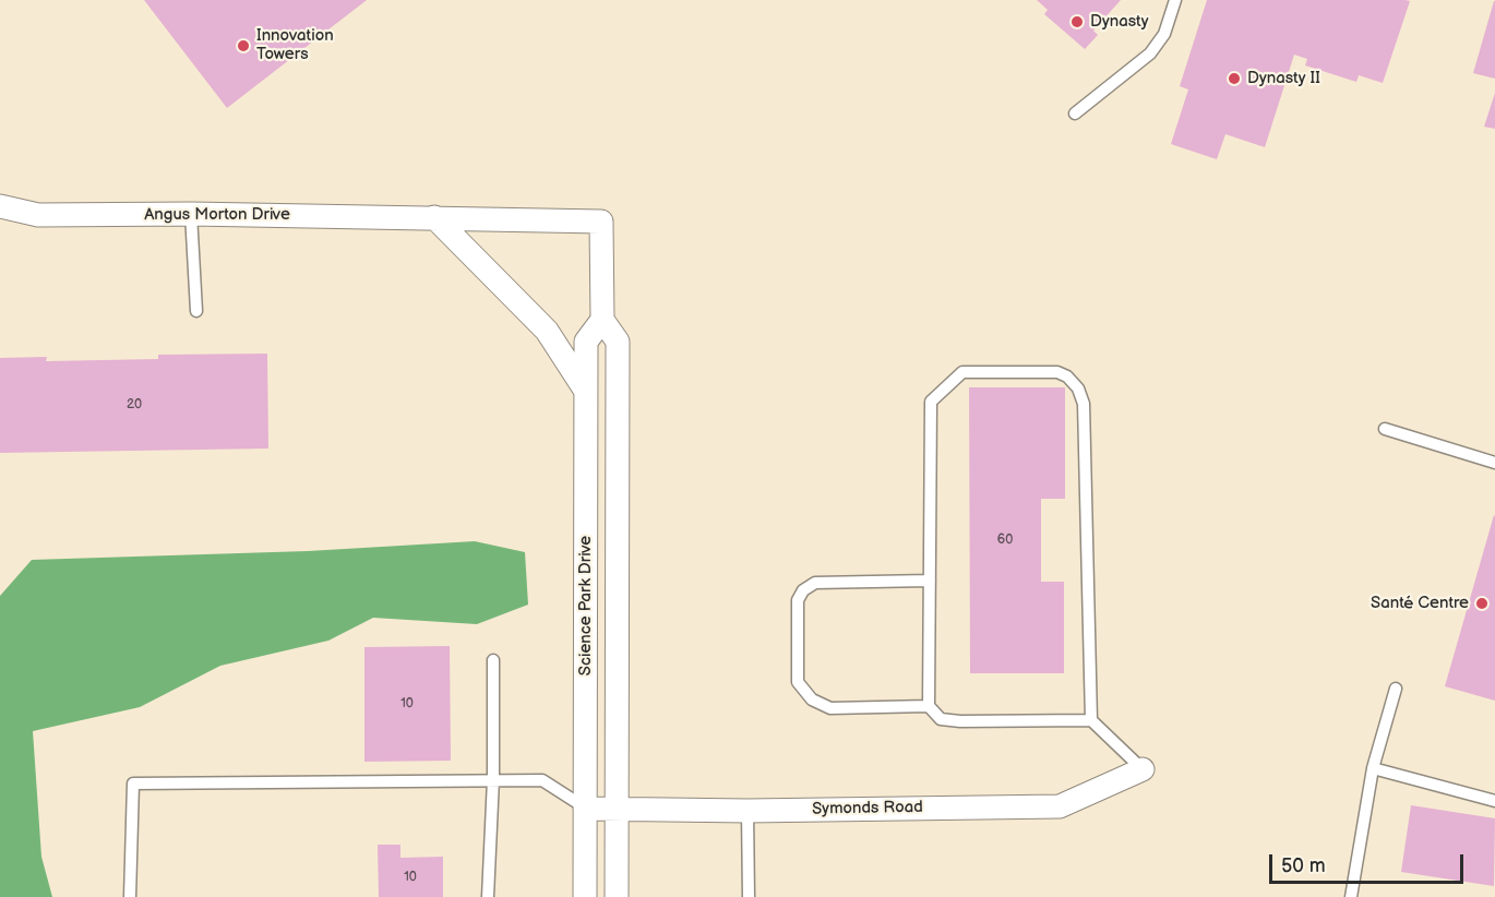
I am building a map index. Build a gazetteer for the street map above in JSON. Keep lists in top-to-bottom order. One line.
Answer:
{"streets":{"street":["Angus Morton Drive","Science Park Drive","Symonds Road"]},"crossings":[["Angus Morton Drive","Science Park Drive"],["Science Park Drive","Symonds Road"]],"places":["Dynasty","Innovation Towers","Dynasty II","Santé Centre"],"house_numbers":["20","60","10","10"],"scale_bar":"50 m"}
